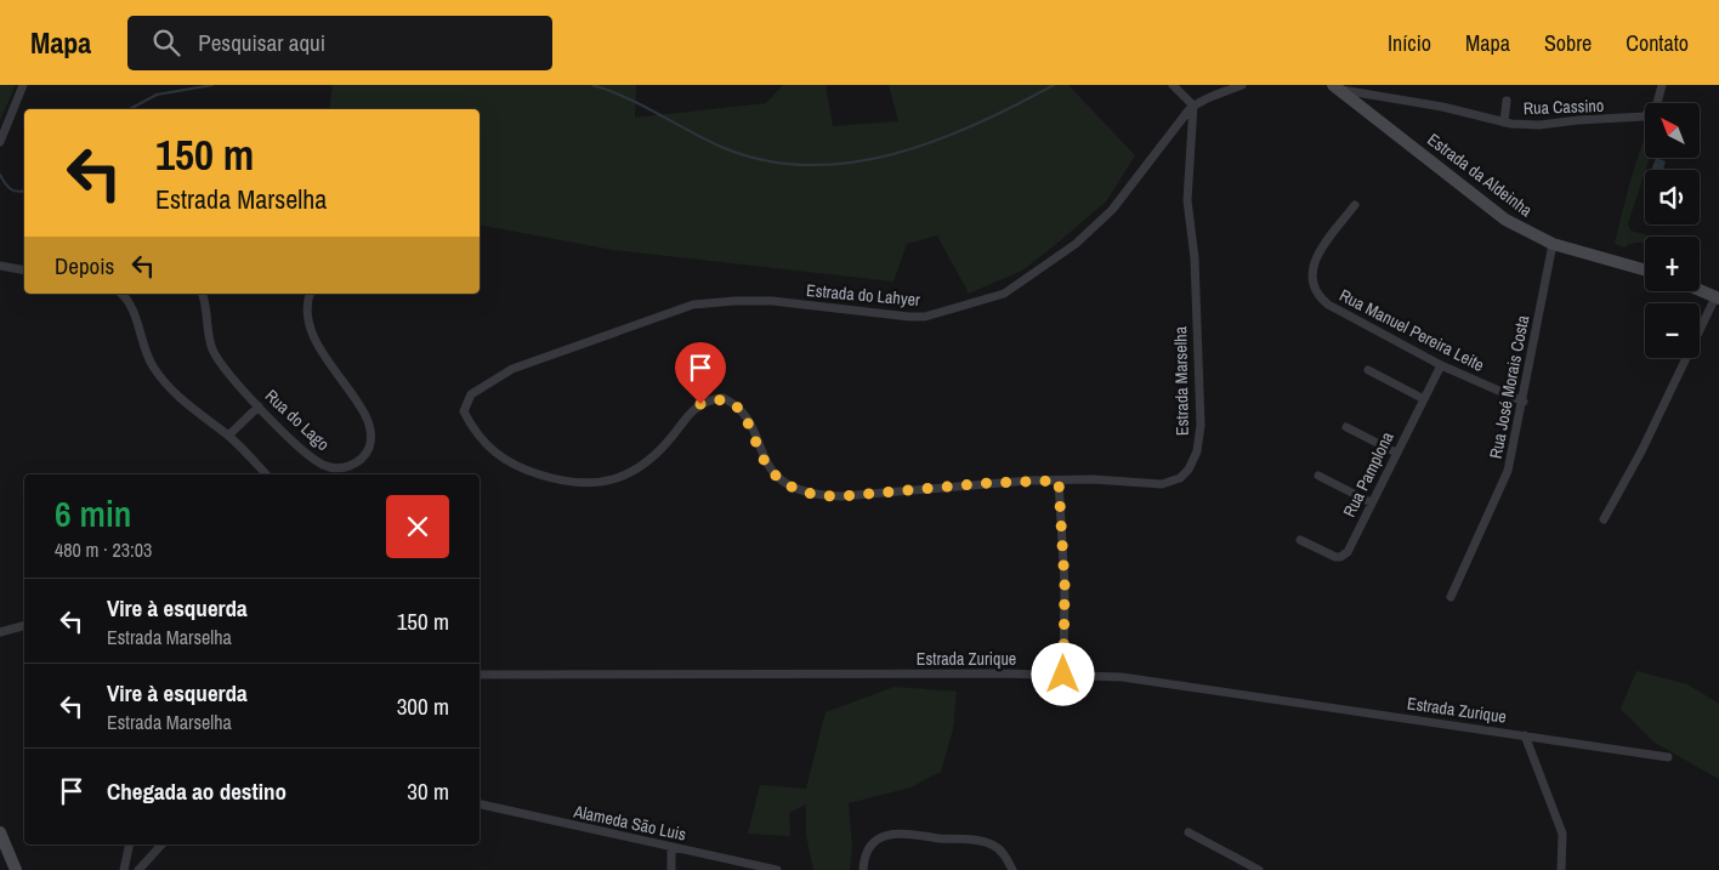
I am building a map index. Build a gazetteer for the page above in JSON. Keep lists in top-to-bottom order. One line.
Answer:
{"streets":{"street":["Rua Cassino","Estrada da Aldeinha","Estrada do Lahyer","Rua Manuel Pereira Leite","Estrada Marselha","Rua José Morais Costa","Rua do Lago","Rua Pamplona","Estrada Zurique","Alameda São Luis"]},"crossings":[["Rua Cassino","Estrada da Aldeinha"],["Estrada da Aldeinha","Rua José Morais Costa"],["Estrada do Lahyer","Estrada Marselha"],["Rua Manuel Pereira Leite","Rua José Morais Costa"],["Rua Manuel Pereira Leite","Rua Pamplona"]],"north":"top left","page":{"header":"Mapa","search":"Pesquisar aqui","nav":["Início","Mapa","Sobre","Contato"],"map_buttons":["+","−"],"turn":["150 m","Estrada Marselha"],"then":"Depois","heading":["6 min","480 m · 23:03"],"list":[{"name":"Vire à esquerda","note":"Estrada Marselha","value":"150 m"},{"name":"Vire à esquerda","note":"Estrada Marselha","value":"300 m"},{"name":"Chegada ao destino","value":"30 m"}]}}
